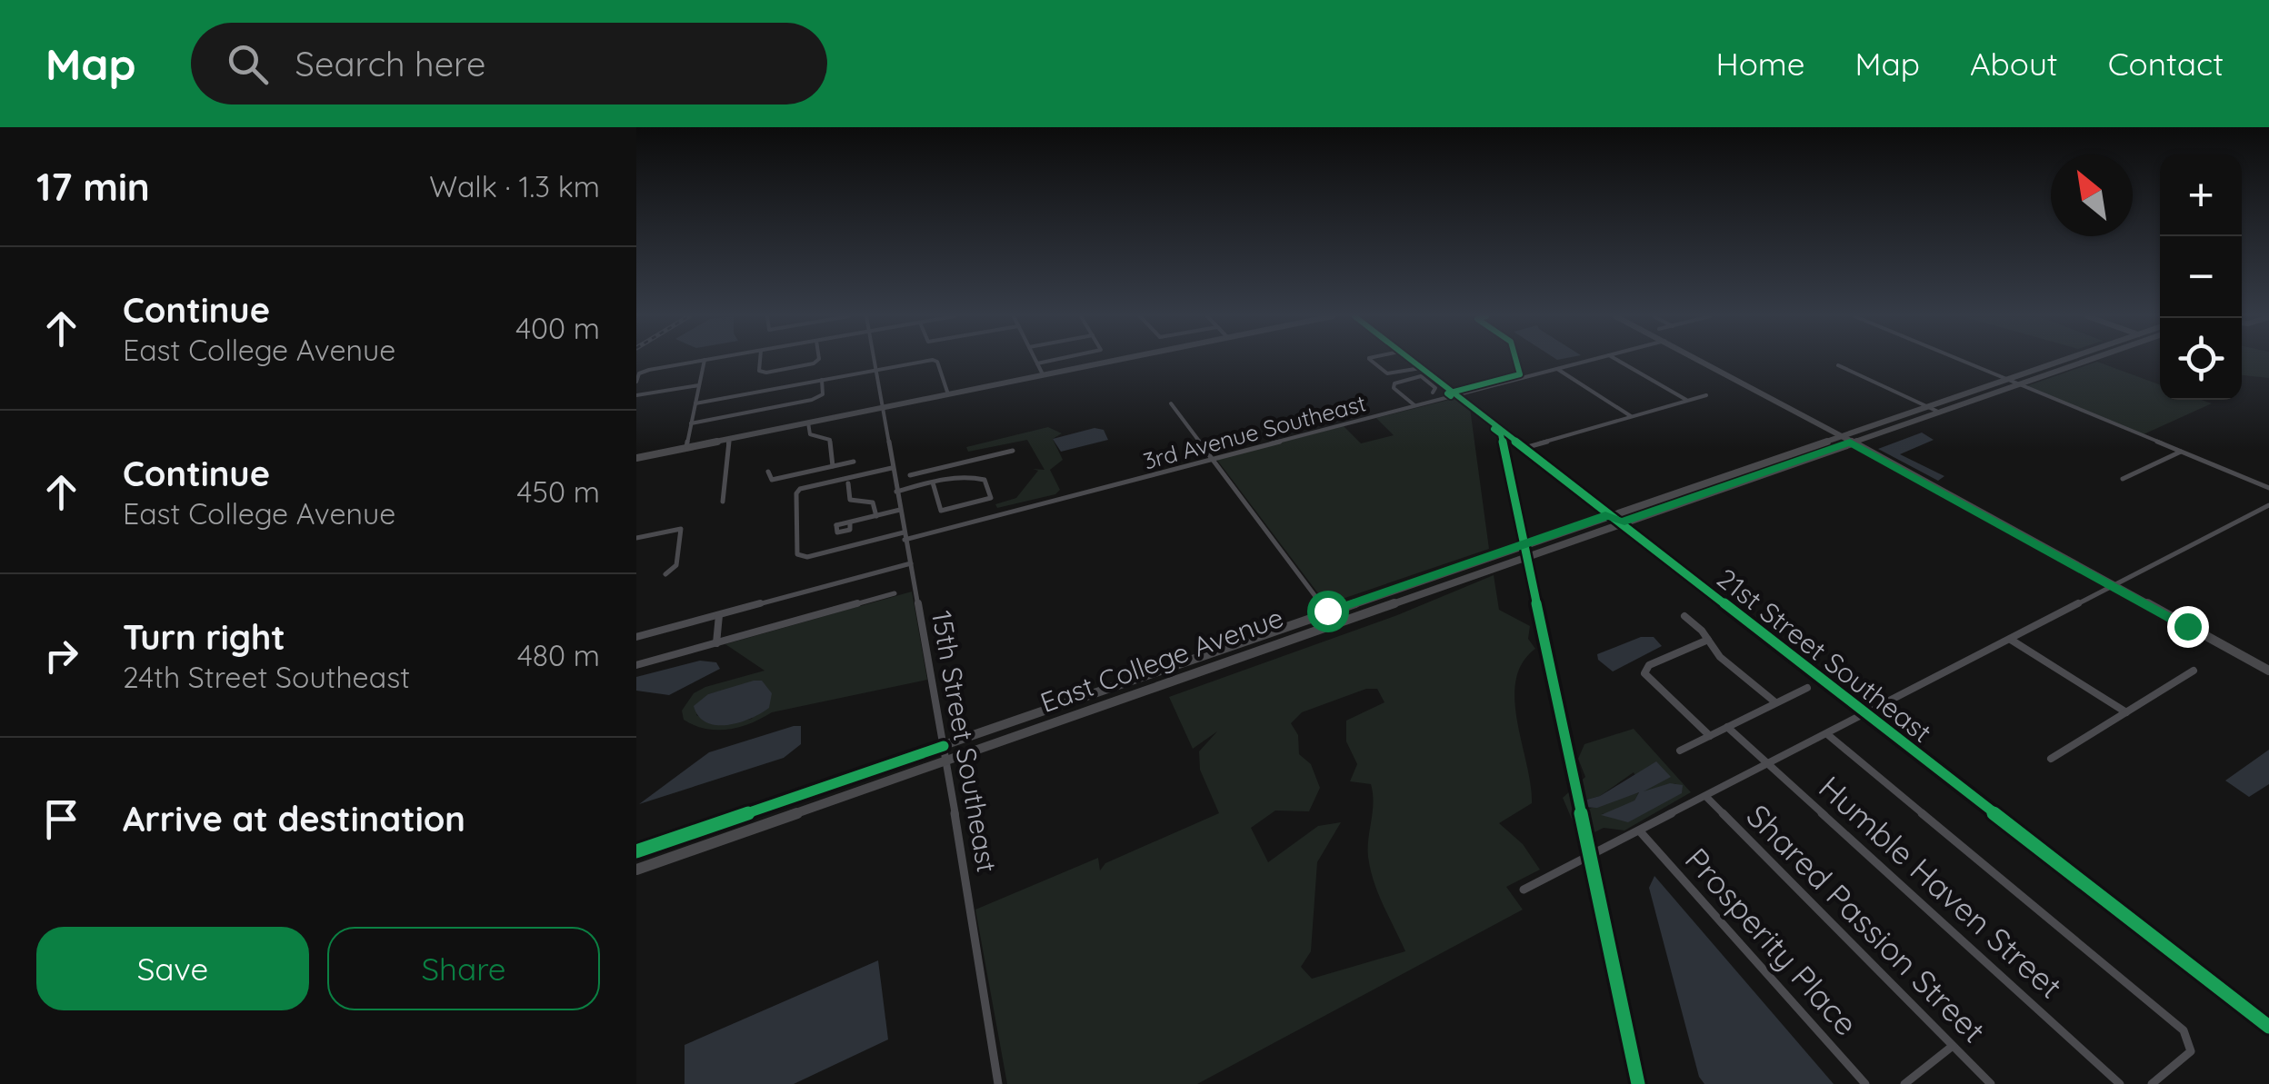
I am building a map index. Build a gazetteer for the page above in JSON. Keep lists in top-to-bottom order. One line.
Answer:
{"streets":{"main road":["21st Street Southeast","East College Avenue"],"street":["3rd Avenue Southeast","15th Street Southeast","Humble Haven Street","Shared Passion Street","Prosperity Place"]},"crossings":[["3rd Avenue Southeast","21st Street Southeast"],["3rd Avenue Southeast","15th Street Southeast"],["21st Street Southeast","East College Avenue"],["East College Avenue","15th Street Southeast"]],"north":"top left","page":{"header":"Map","search":"Search here","nav":["Home","Map","About","Contact"],"heading":["17 min","Walk · 1.3 km"],"map_buttons":["+","−"],"list":[["Continue","East College Avenue","400 m"],["Continue","East College Avenue","450 m"],["Turn right","24th Street Southeast","480 m"],"Arrive at destination"],"buttons":["Save","Share"]}}
